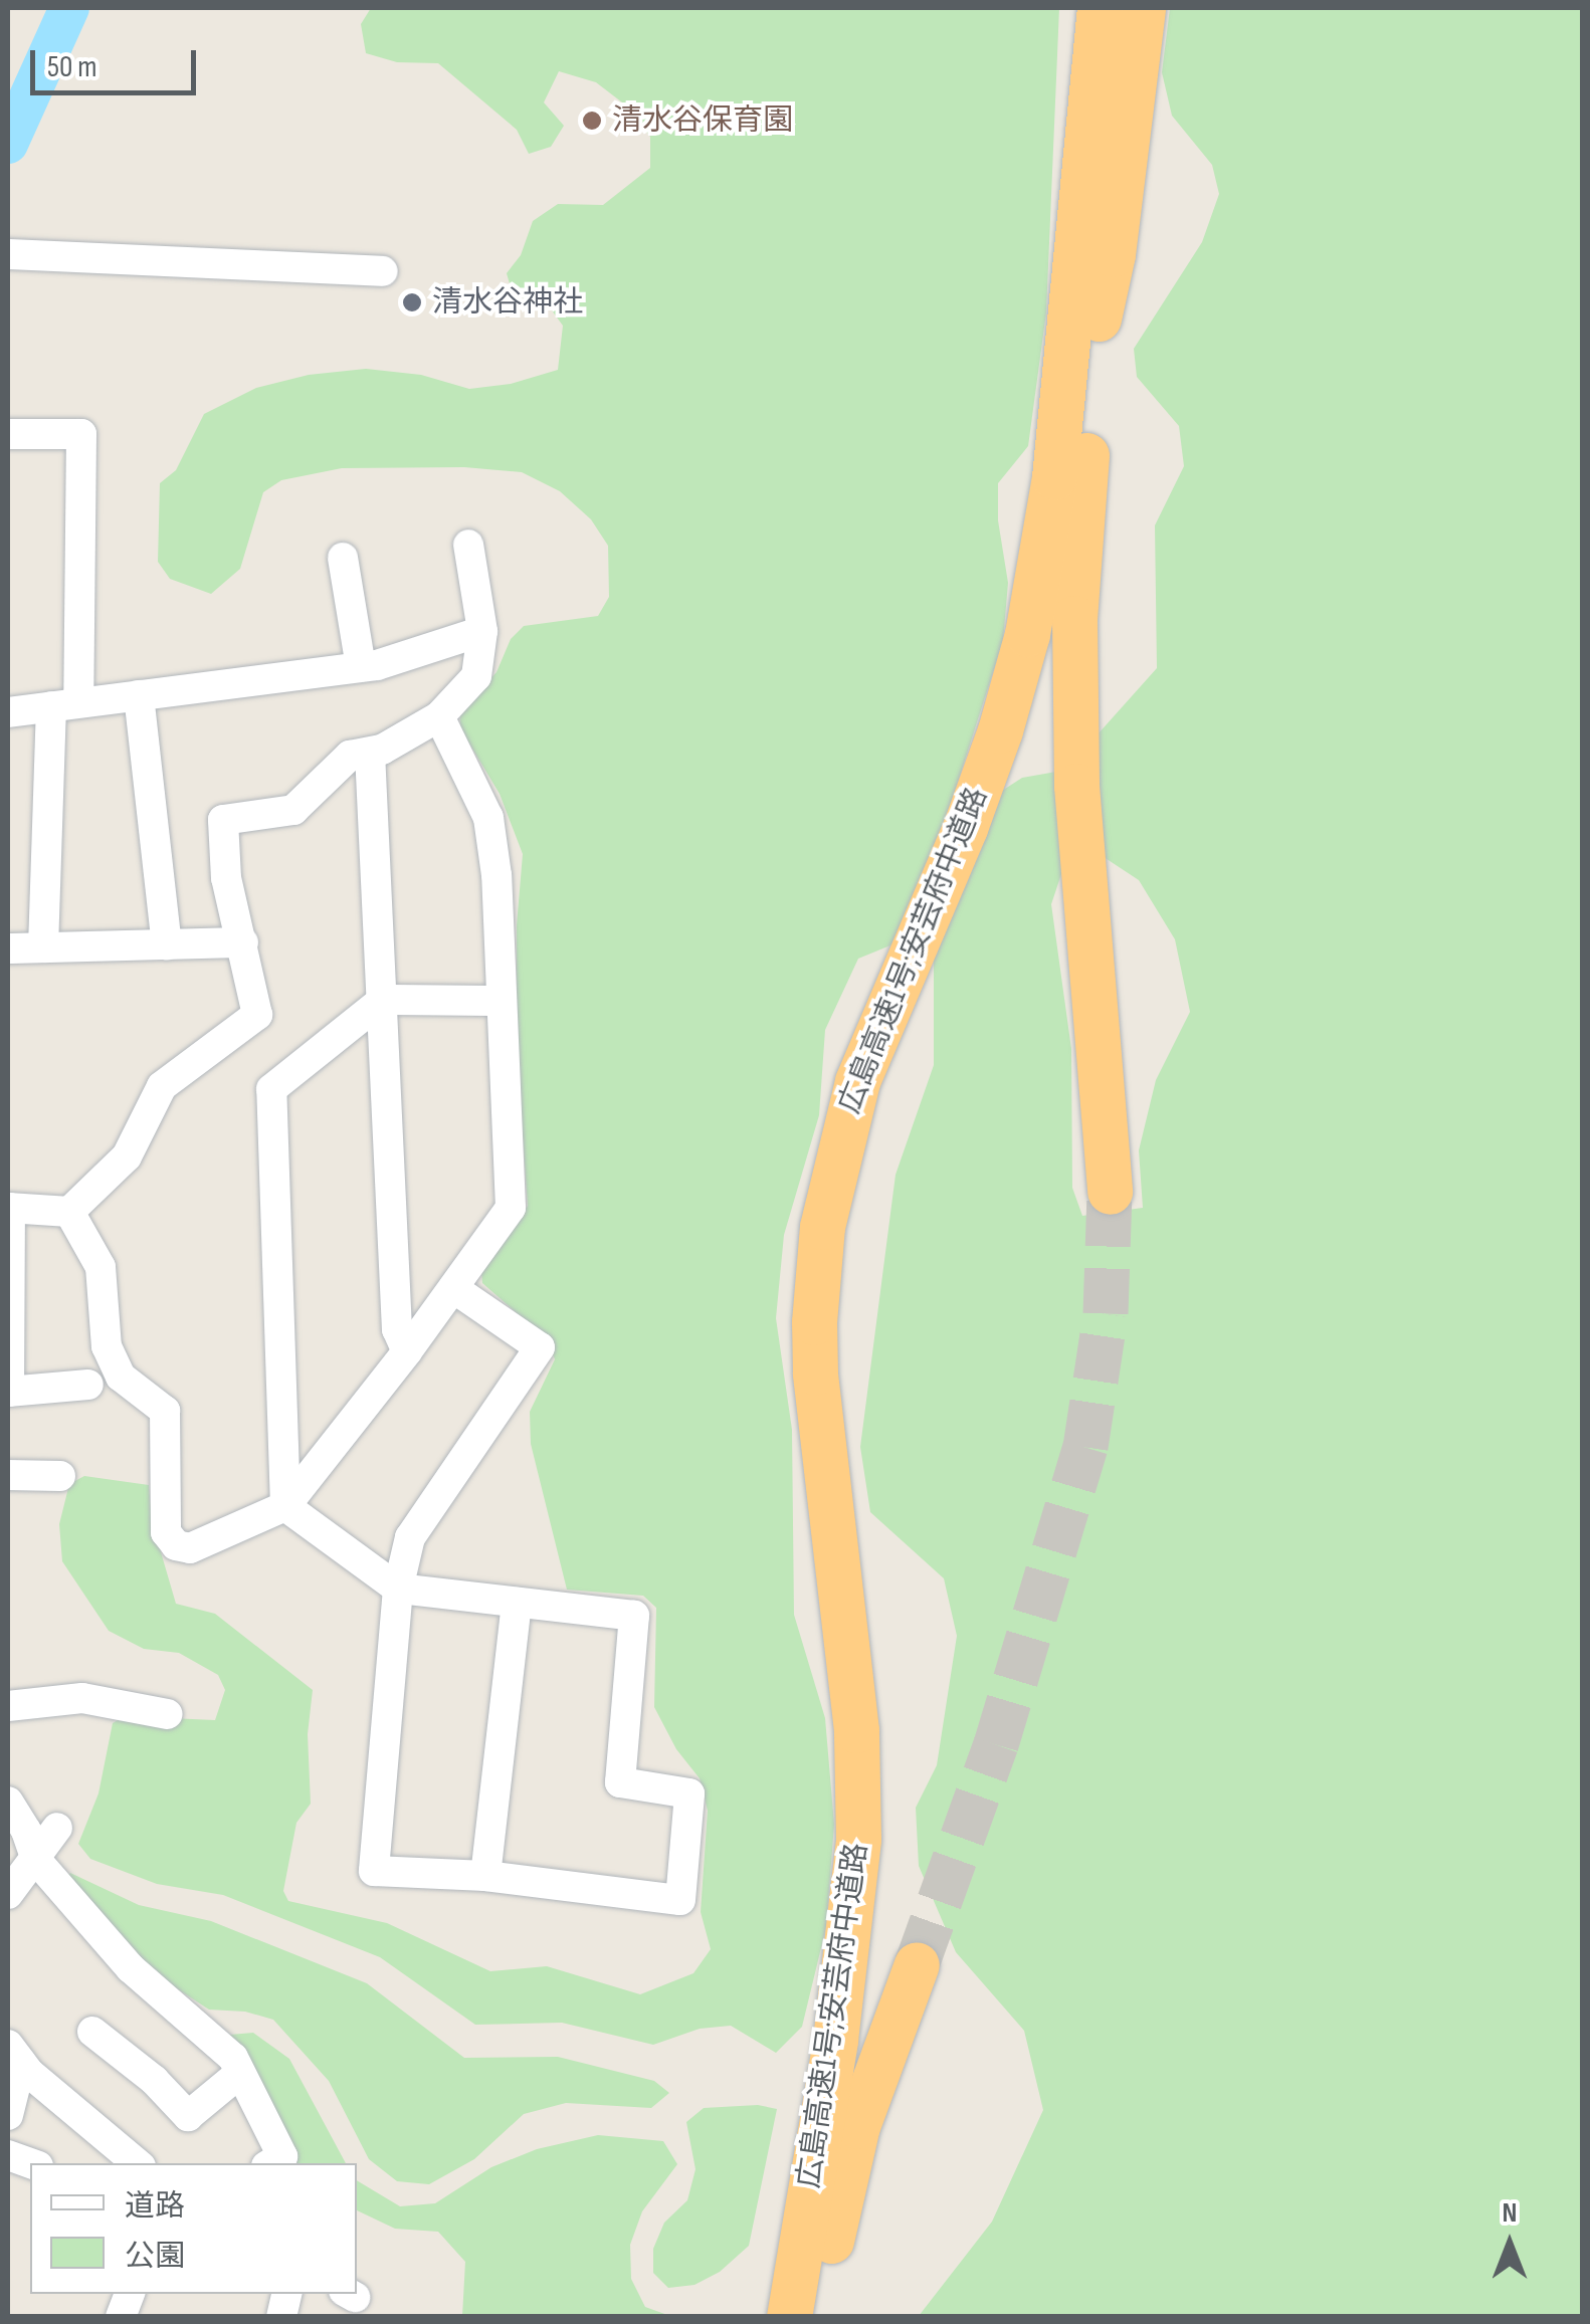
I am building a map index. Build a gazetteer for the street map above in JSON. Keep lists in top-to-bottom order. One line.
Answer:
{"streets":{"highway":["広島高速1号;安芸府中道路"]},"places":["清水谷保育園","清水谷神社"],"legend":["道路","公園"],"scale_bar":"50 m","north":"top"}
